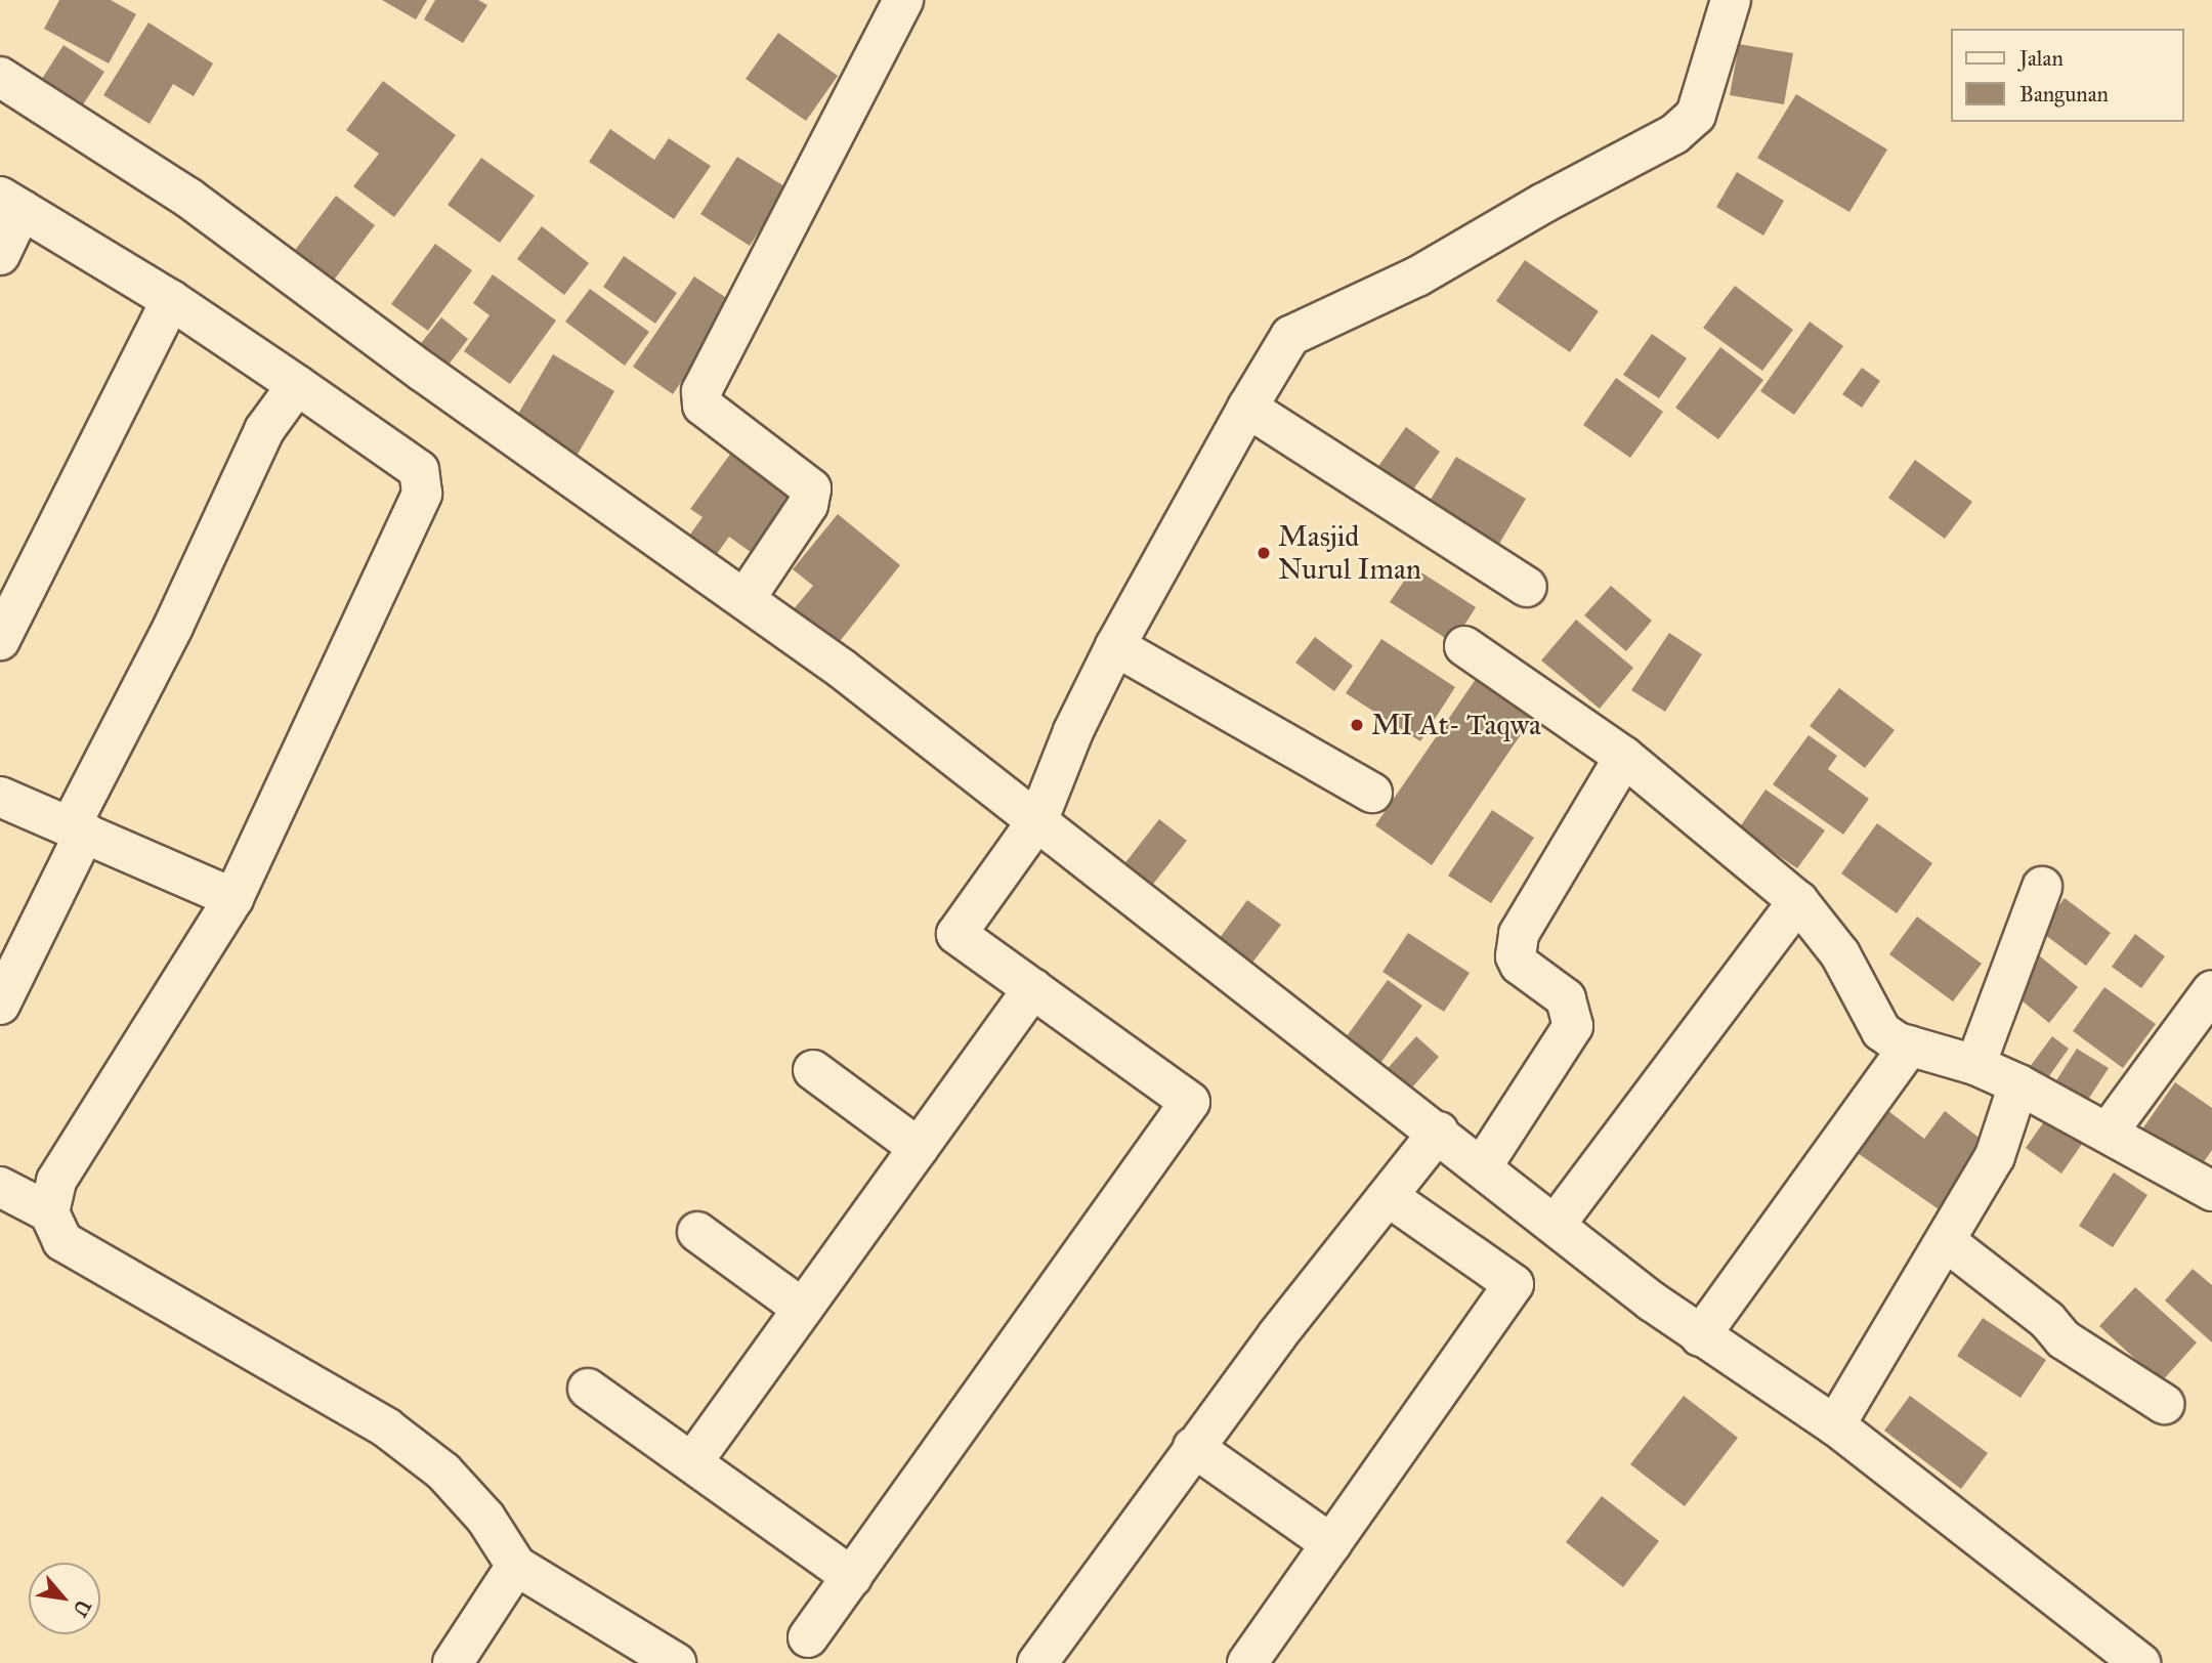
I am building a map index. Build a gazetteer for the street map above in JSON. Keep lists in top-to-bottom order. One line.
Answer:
{"places":["Masjid Nurul Iman","MI At- Taqwa"],"legend":["Jalan","Bangunan"],"north":"bottom right"}
